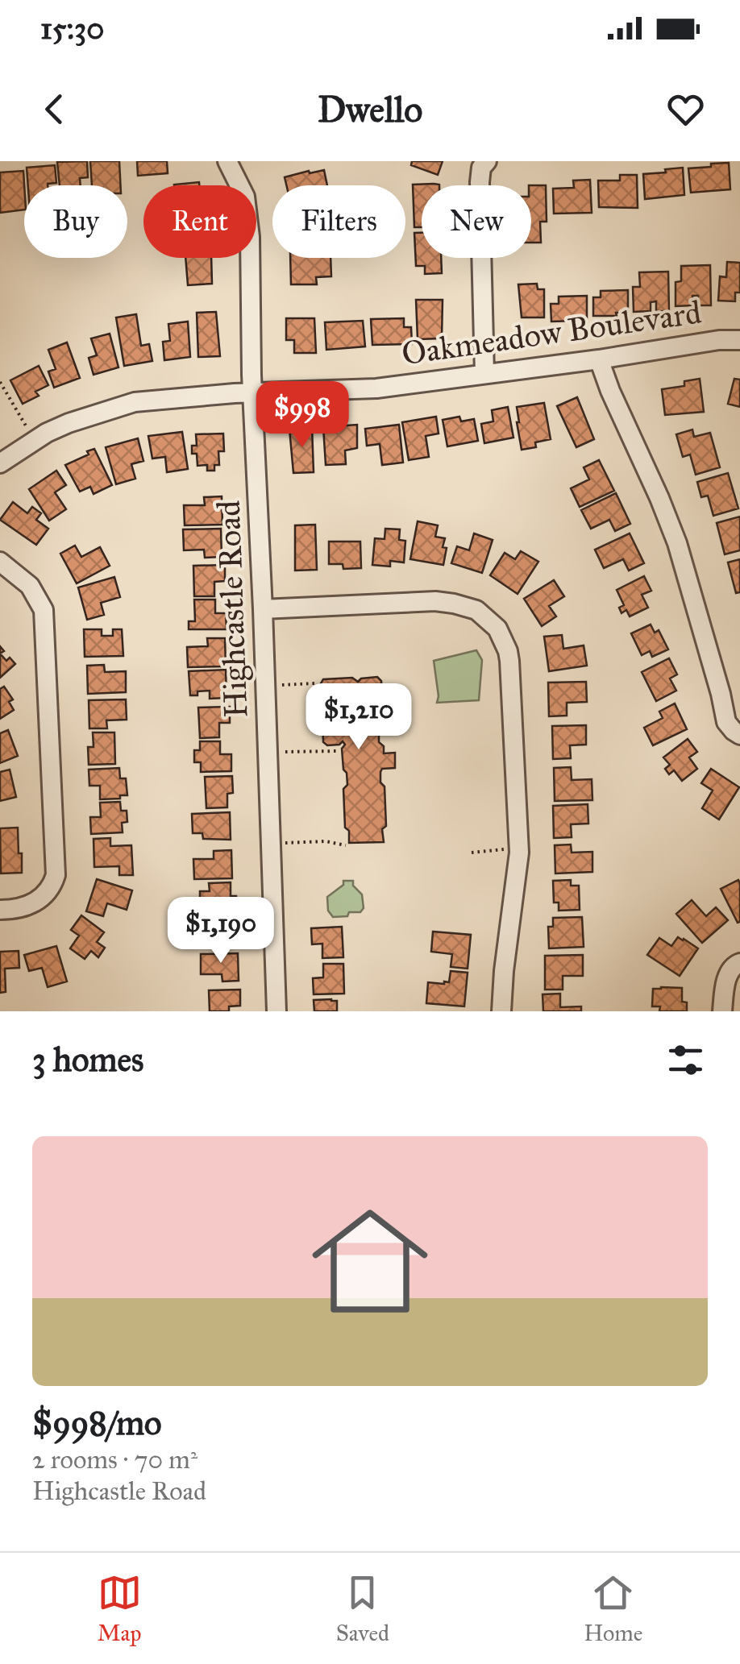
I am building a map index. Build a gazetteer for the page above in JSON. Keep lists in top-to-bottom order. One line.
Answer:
{"streets":{"street":["Oakmeadow Boulevard","Highcastle Road"]},"crossings":[["Oakmeadow Boulevard","Highcastle Road"]],"page":{"status":"15:30","header":"Dwello","chip":["Buy","Rent","Filters","New"],"price":["$998","$1,210","$1,190"],"heading":"3 homes","list":[{"name":"$998/mo","note":"2 rooms · 70 m² · Highcastle Road"}],"tabs":["Map","Saved","Home"]}}
